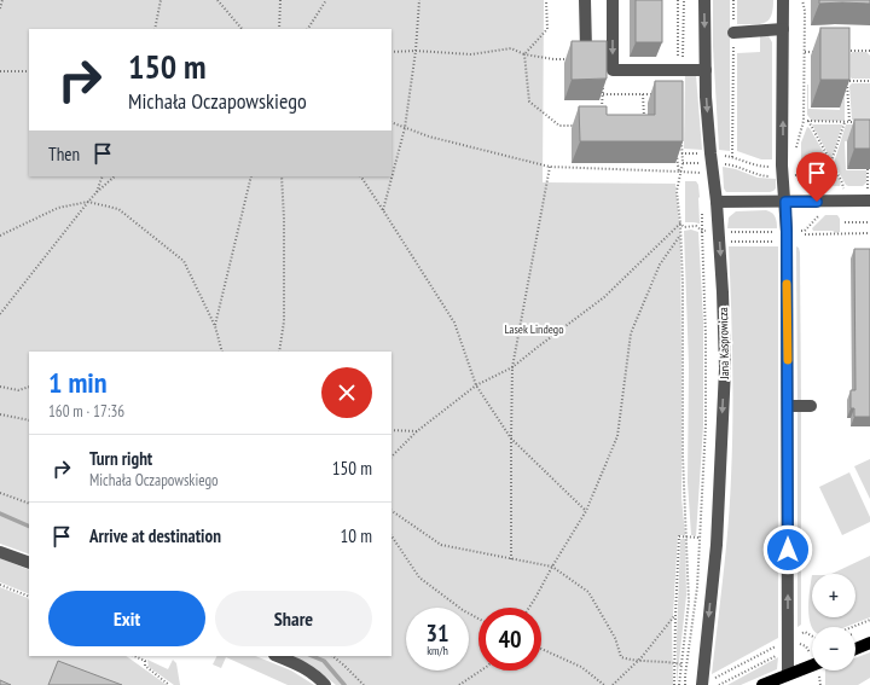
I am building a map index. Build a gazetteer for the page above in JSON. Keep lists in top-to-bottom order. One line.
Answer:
{"streets":{"street":["Jana Kasprowicza"]},"parks":["Lasek Lindego"],"page":{"turn":["150 m","Michała Oczapowskiego"],"then":"Then","heading":["1 min","160 m · 17:36"],"list":[{"name":"Turn right","note":"Michała Oczapowskiego","value":"150 m"},{"name":"Arrive at destination","value":"10 m"}],"map_buttons":["+","−"],"buttons":["Exit","Share"],"speed":"31 km/h","limit":"40"}}
